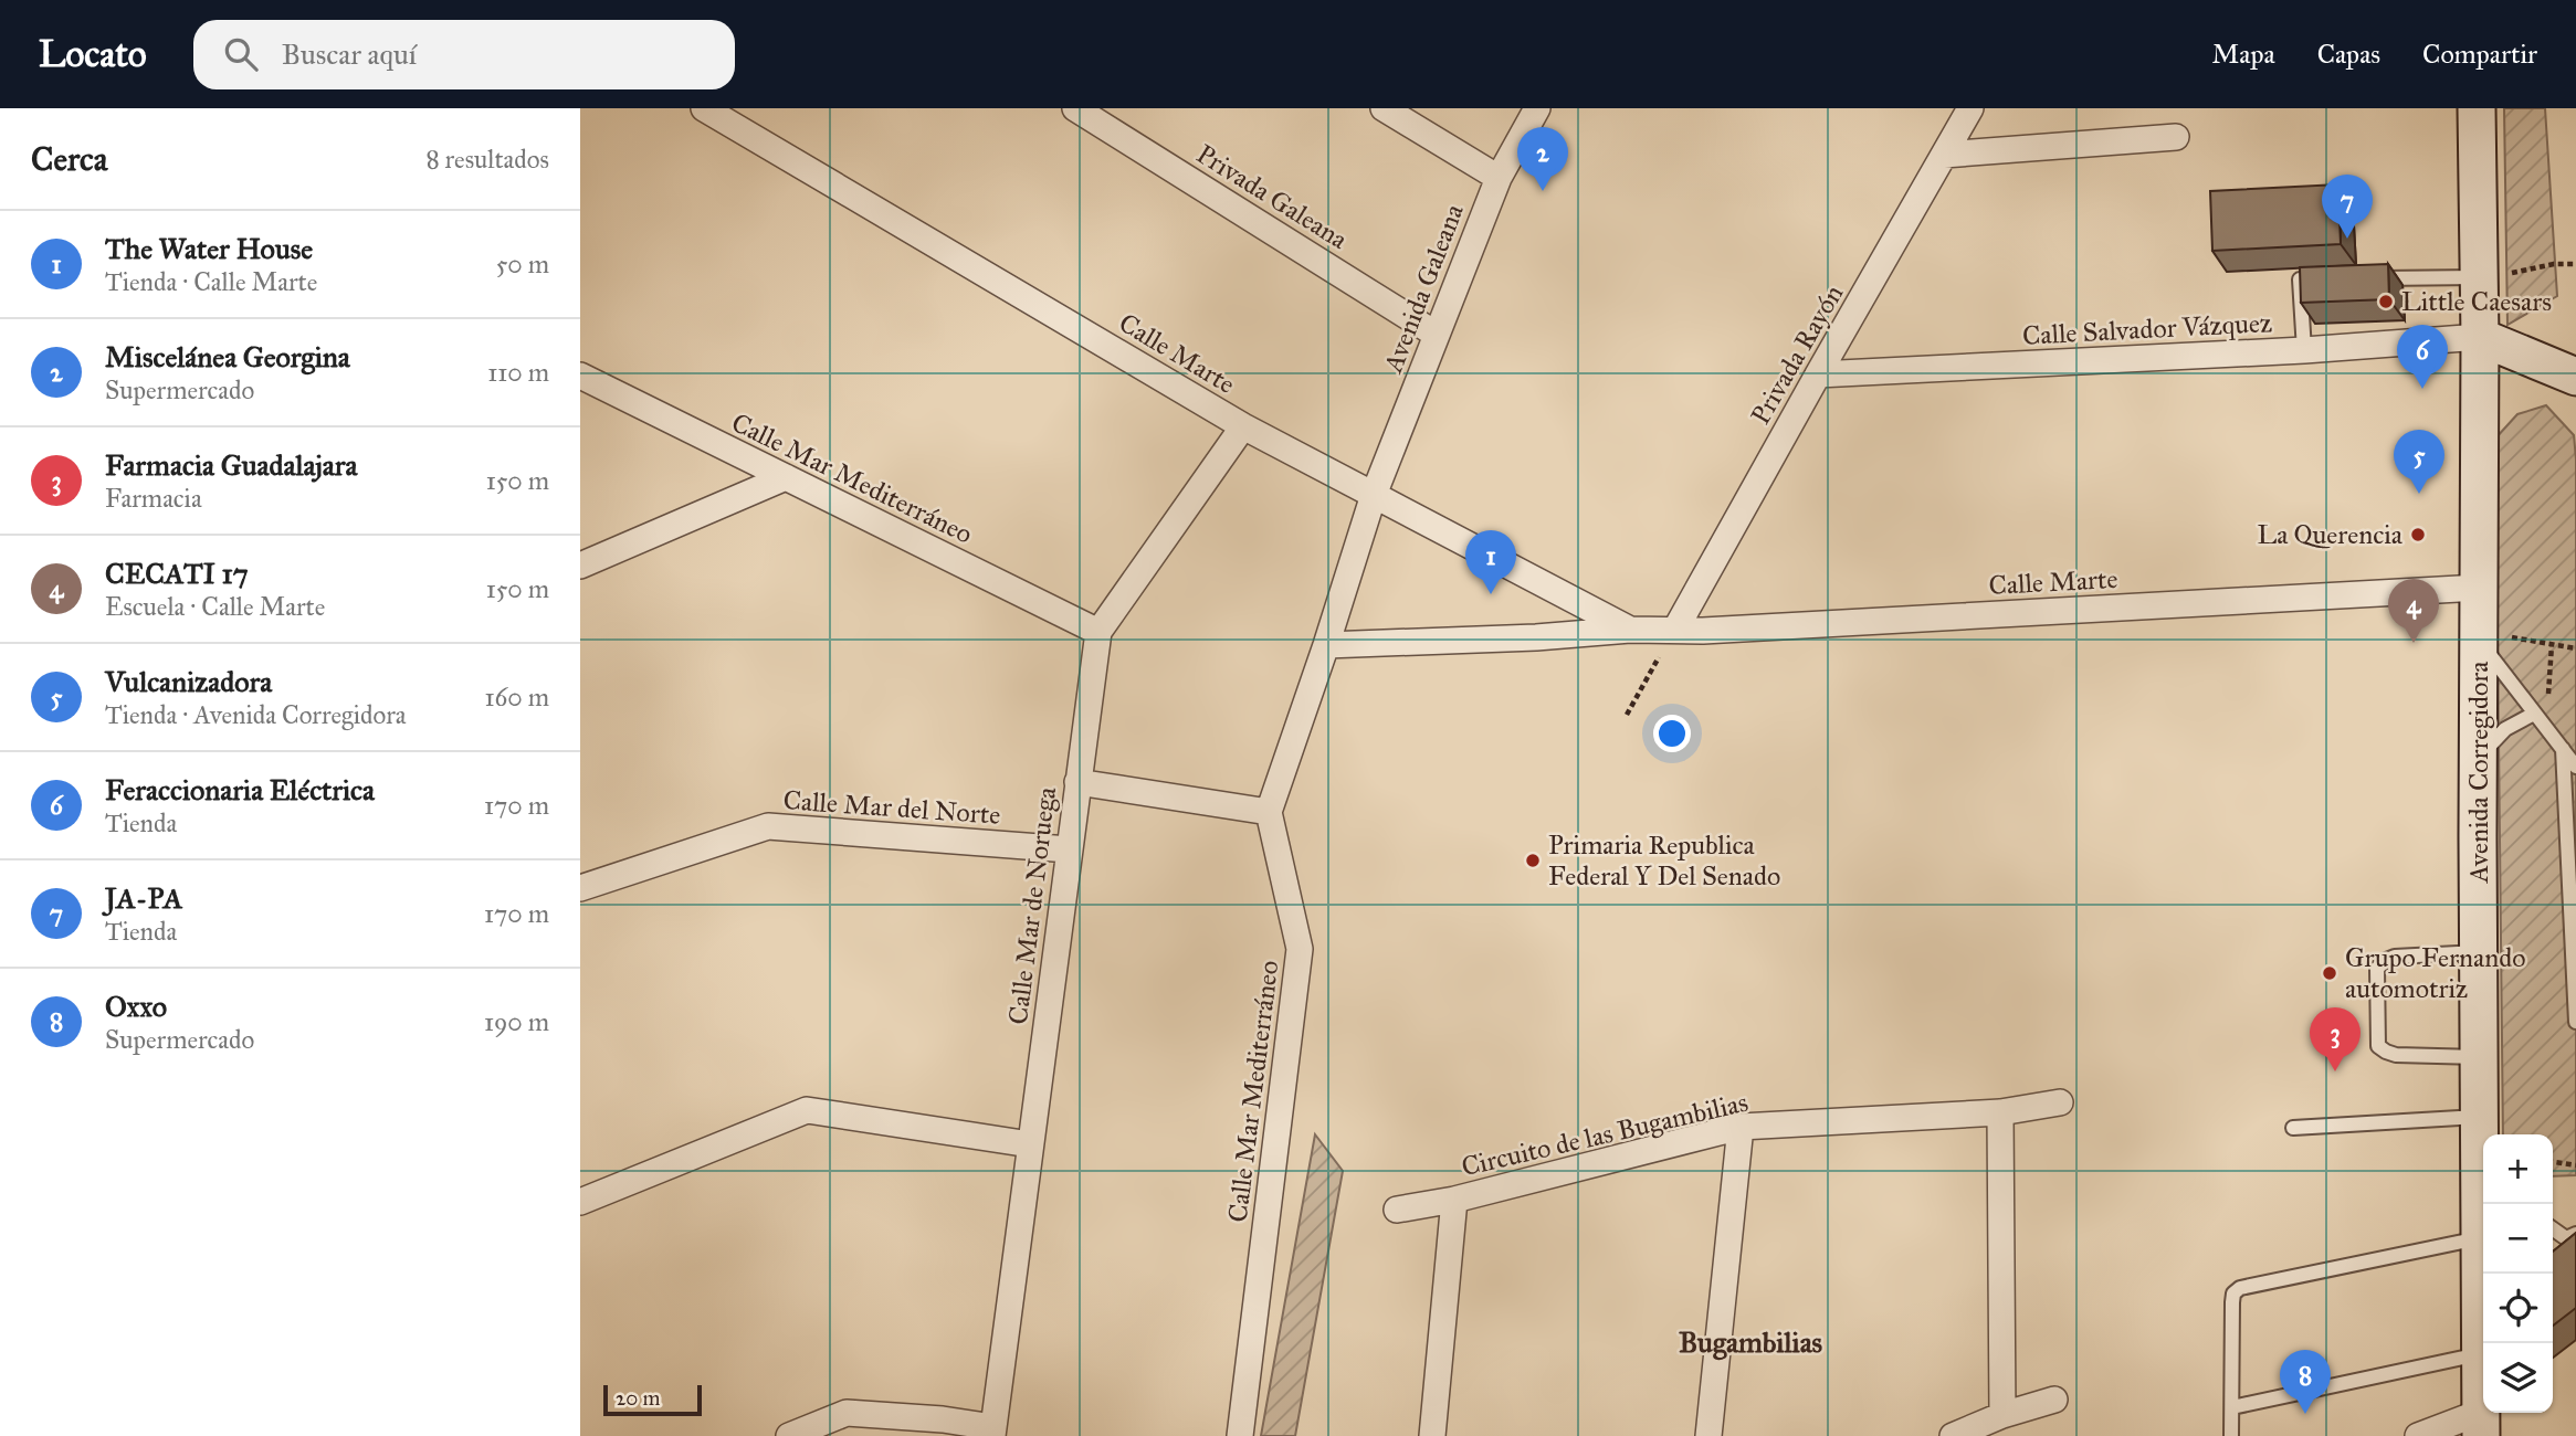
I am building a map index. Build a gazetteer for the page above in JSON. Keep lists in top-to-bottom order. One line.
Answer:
{"streets":{"main road":["Avenida Corregidora"],"street":["Privada Galeana","Avenida Galeana","Calle Salvador Vázquez","Calle Marte","Privada Rayón","Calle Mar Mediterráneo","Calle Mar del Norte","Calle Mar de Noruega","Circuito de las Bugambilias"]},"crossings":[["Privada Galeana","Avenida Galeana"],["Avenida Galeana","Calle Marte"],["Calle Salvador Vázquez","Privada Rayón"],["Calle Salvador Vázquez","Avenida Corregidora"],["Calle Marte","Privada Rayón"],["Calle Marte","Avenida Corregidora"],["Calle Marte","Calle Mar de Noruega"],["Calle Mar Mediterráneo","Calle Mar de Noruega"],["Calle Mar del Norte","Calle Mar de Noruega"]],"districts":["Bugambilias"],"places":["Little Caesars","La Querencia","Primaria Republica Federal Y Del Senado","Grupo Fernando automotriz"],"scale_bar":"20 m","page":{"header":"Locato","search":"Buscar aquí","nav":["Mapa","Capas","Compartir"],"heading":["Cerca","8 resultados"],"pins":["2","7","6","5","1","4","3","8"],"list":[{"mark":"1","name":"The Water House","note":"Tienda · Calle Marte","value":"50 m"},{"mark":"2","name":"Miscelánea Georgina","note":"Supermercado","value":"110 m"},{"mark":"3","name":"Farmacia Guadalajara","note":"Farmacia","value":"150 m"},{"mark":"4","name":"CECATI 17","note":"Escuela · Calle Marte","value":"150 m"},{"mark":"5","name":"Vulcanizadora","note":"Tienda · Avenida Corregidora","value":"160 m"},{"mark":"6","name":"Feraccionaria Eléctrica","note":"Tienda","value":"170 m"},{"mark":"7","name":"JA-PA","note":"Tienda","value":"170 m"},{"mark":"8","name":"Oxxo","note":"Supermercado","value":"190 m"}],"map_buttons":["+","−"],"scale":"20 m"}}
